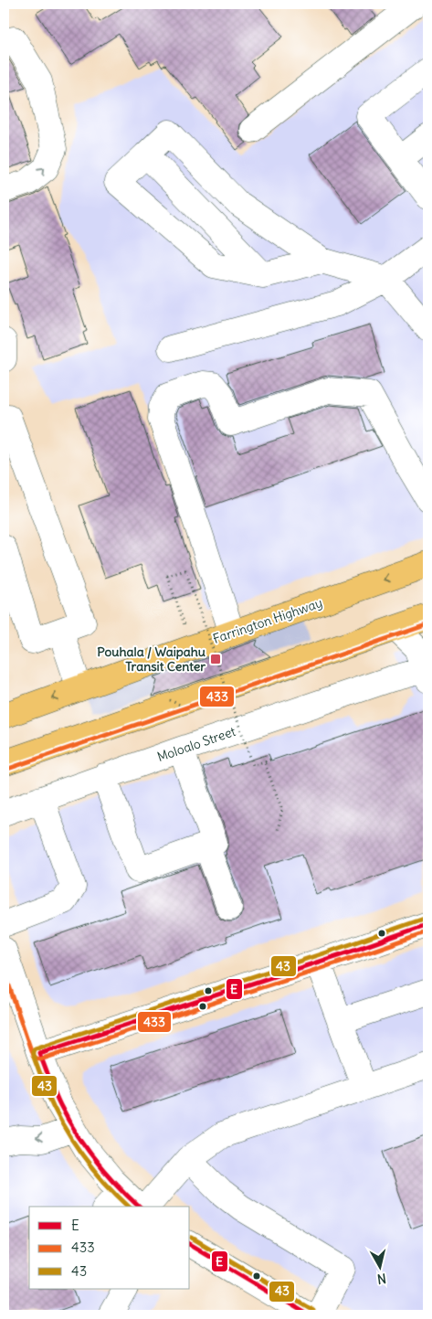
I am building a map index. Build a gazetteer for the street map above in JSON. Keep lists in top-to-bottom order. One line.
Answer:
{"streets":{"main road":["Farrington Highway"],"street":["Moloalo Street"]},"places":{"transit":["Pouhala / Waipahu Transit Center"]},"lines":["transit line 433","transit line 43","transit line E"],"legend":["E","433","43"],"north":"bottom"}
